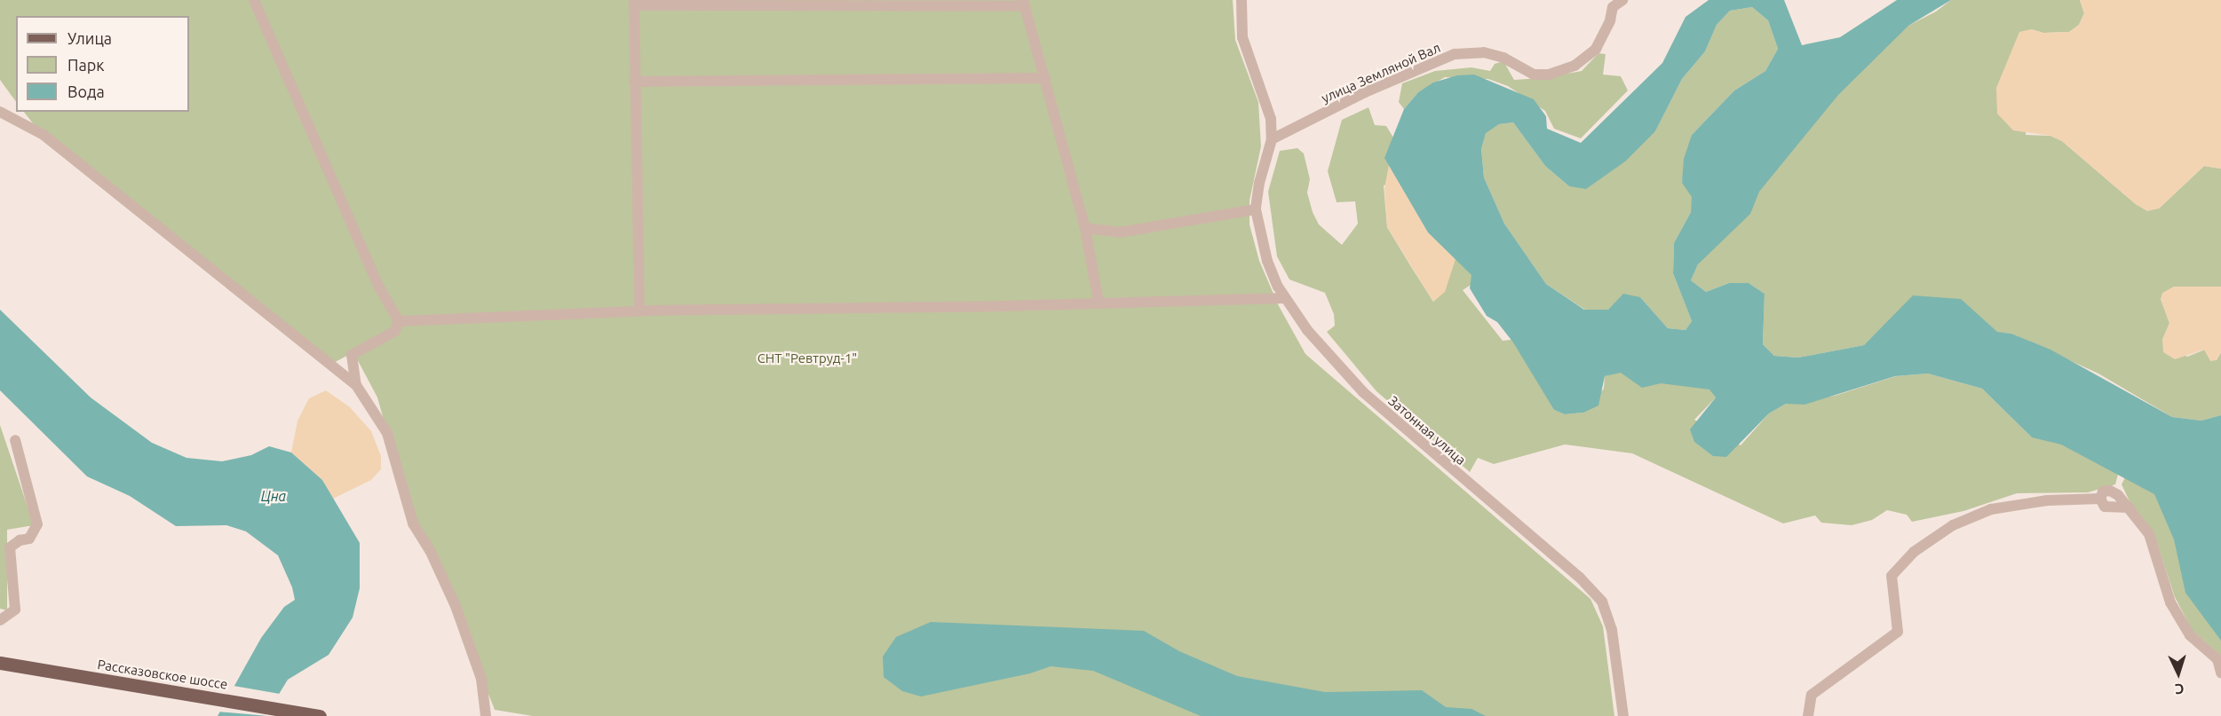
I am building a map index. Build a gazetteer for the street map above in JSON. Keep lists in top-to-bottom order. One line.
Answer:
{"streets":{"main road":["Рассказовское шоссе"],"street":["улица Земляной Вал","Затонная улица"]},"crossings":[["улица Земляной Вал","Затонная улица"]],"water":["Цна"],"parks":["СНТ \"Ревтруд-1\""],"legend":["Улица","Парк","Вода"],"north":"bottom"}
